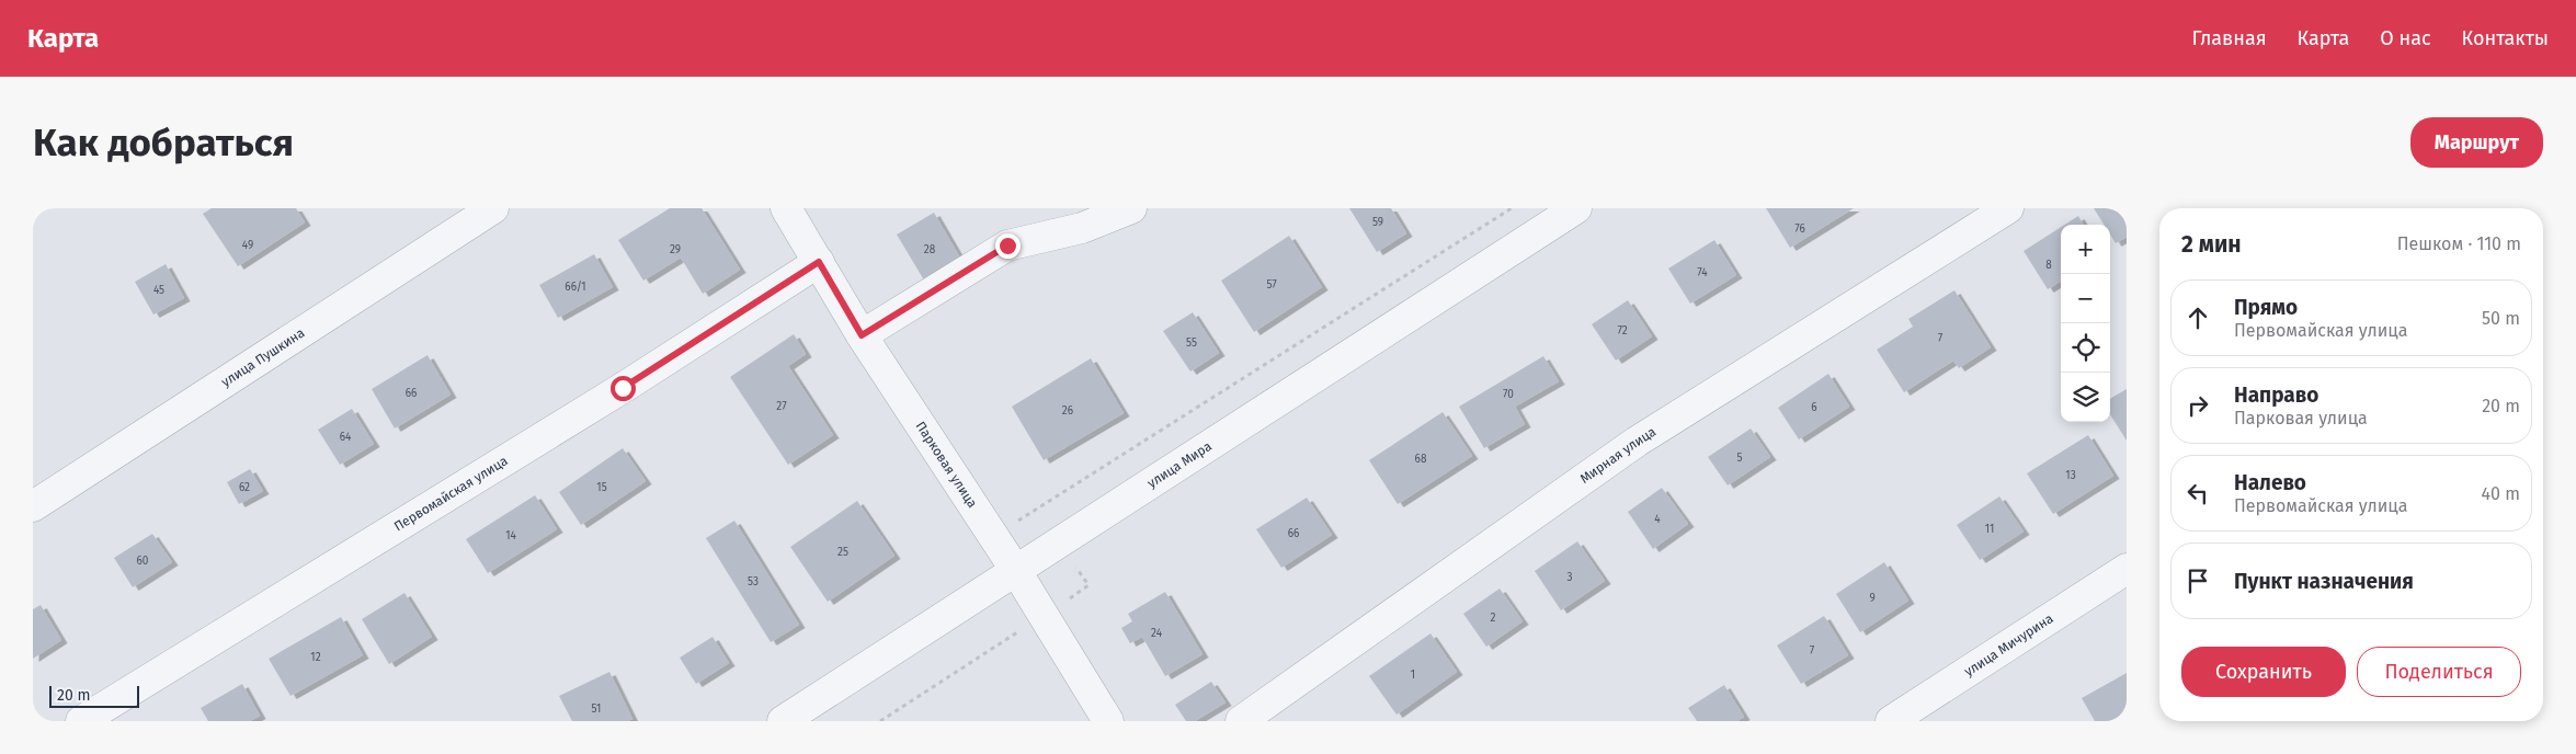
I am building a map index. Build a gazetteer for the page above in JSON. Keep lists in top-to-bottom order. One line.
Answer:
{"streets":{"street":["улица Пушкина","Мирная улица","Парковая улица","улица Мира","Первомайская улица","улица Мичурина"]},"crossings":[["Парковая улица","улица Мира"],["Парковая улица","Первомайская улица"]],"house_numbers":["59","76","49","29","28","8","74","57","66/1","45","72","7","55","66","70","27","6","26","64","5","68","13","62","15","4","11","66","14","25","60","3","53","9","2","24","7","12","1","51"],"scale_bar":"20 m","page":{"header":"Карта","nav":["Главная","Карта","О нас","Контакты"],"buttons":["Маршрут",["Сохранить","Поделиться"]],"title":"Как добраться","heading":["2 мин","Пешком · 110 m"],"map_buttons":["+","−"],"list":[["Прямо","Первомайская улица","50 m"],["Направо","Парковая улица","20 m"],["Налево","Первомайская улица","40 m"],"Пункт назначения"],"scale":"20 m"}}
